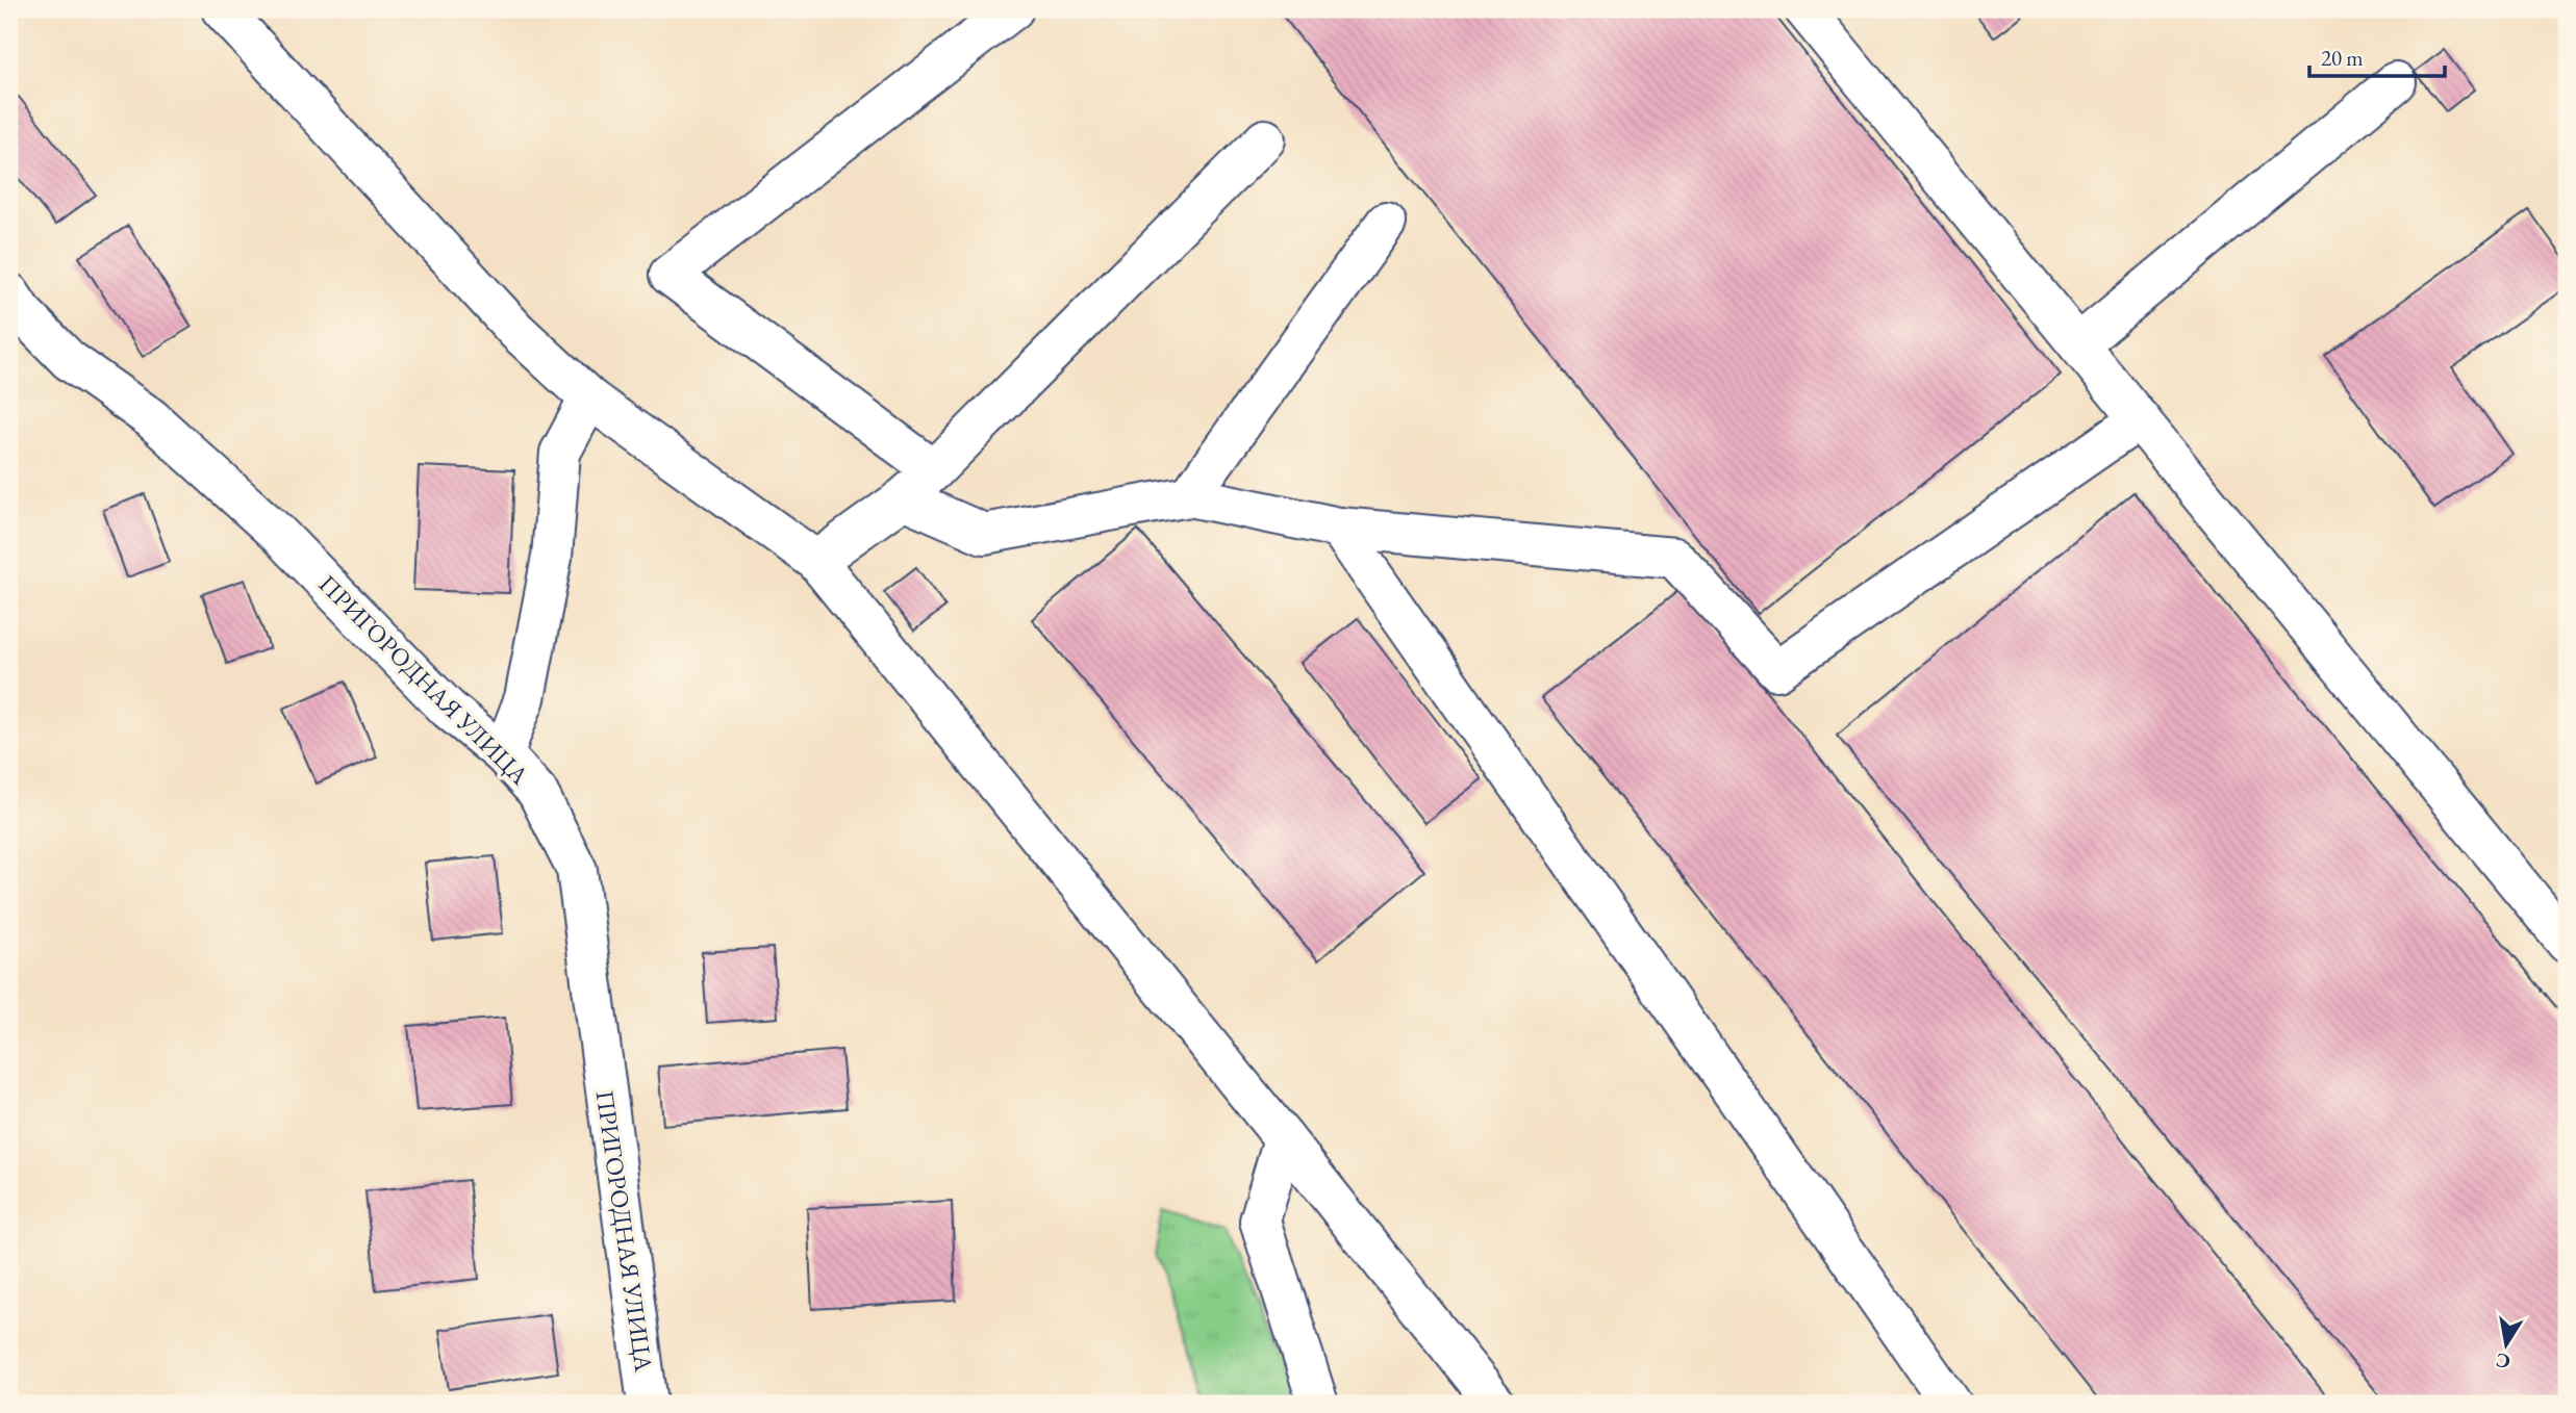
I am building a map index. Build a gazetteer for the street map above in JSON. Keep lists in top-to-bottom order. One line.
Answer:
{"streets":{"street":["ПРИГОРОДНАЯ УЛИЦА"]},"scale_bar":"20 m","north":"bottom"}
